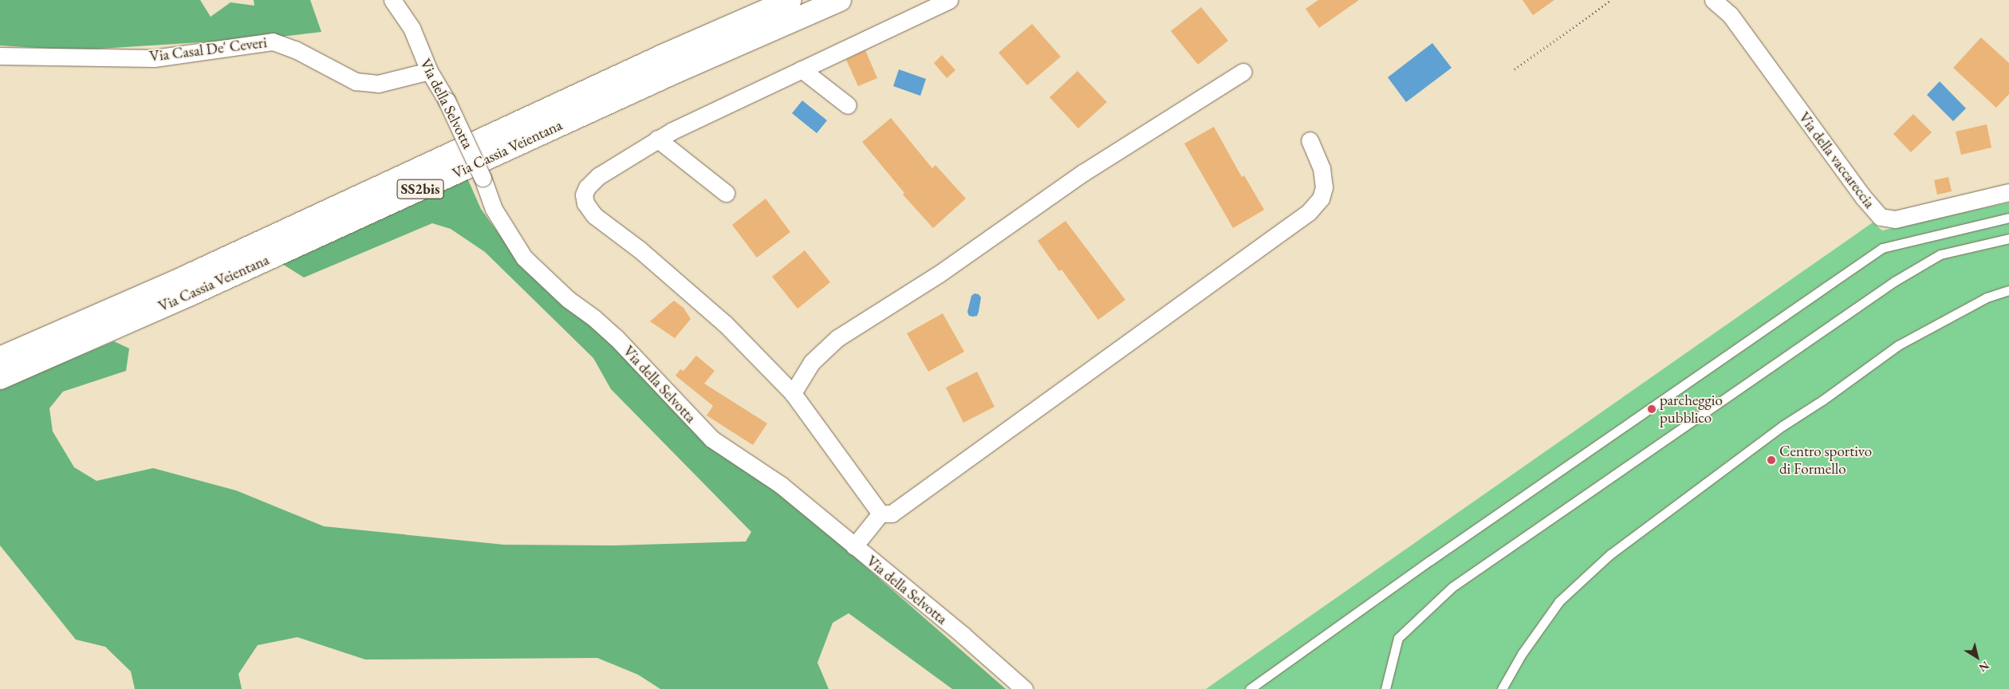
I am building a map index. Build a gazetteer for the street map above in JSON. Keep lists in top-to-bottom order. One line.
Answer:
{"streets":{"highway":["Via Cassia Veientana","SS2bis"],"street":["Via Casal De' Ceveri","Via della Selvotta","Via della vaccareccia"]},"crossings":[["Via Casal De' Ceveri","Via della Selvotta"]],"places":["parcheggio pubblico","Centro sportivo di Formello"],"north":"bottom right"}
